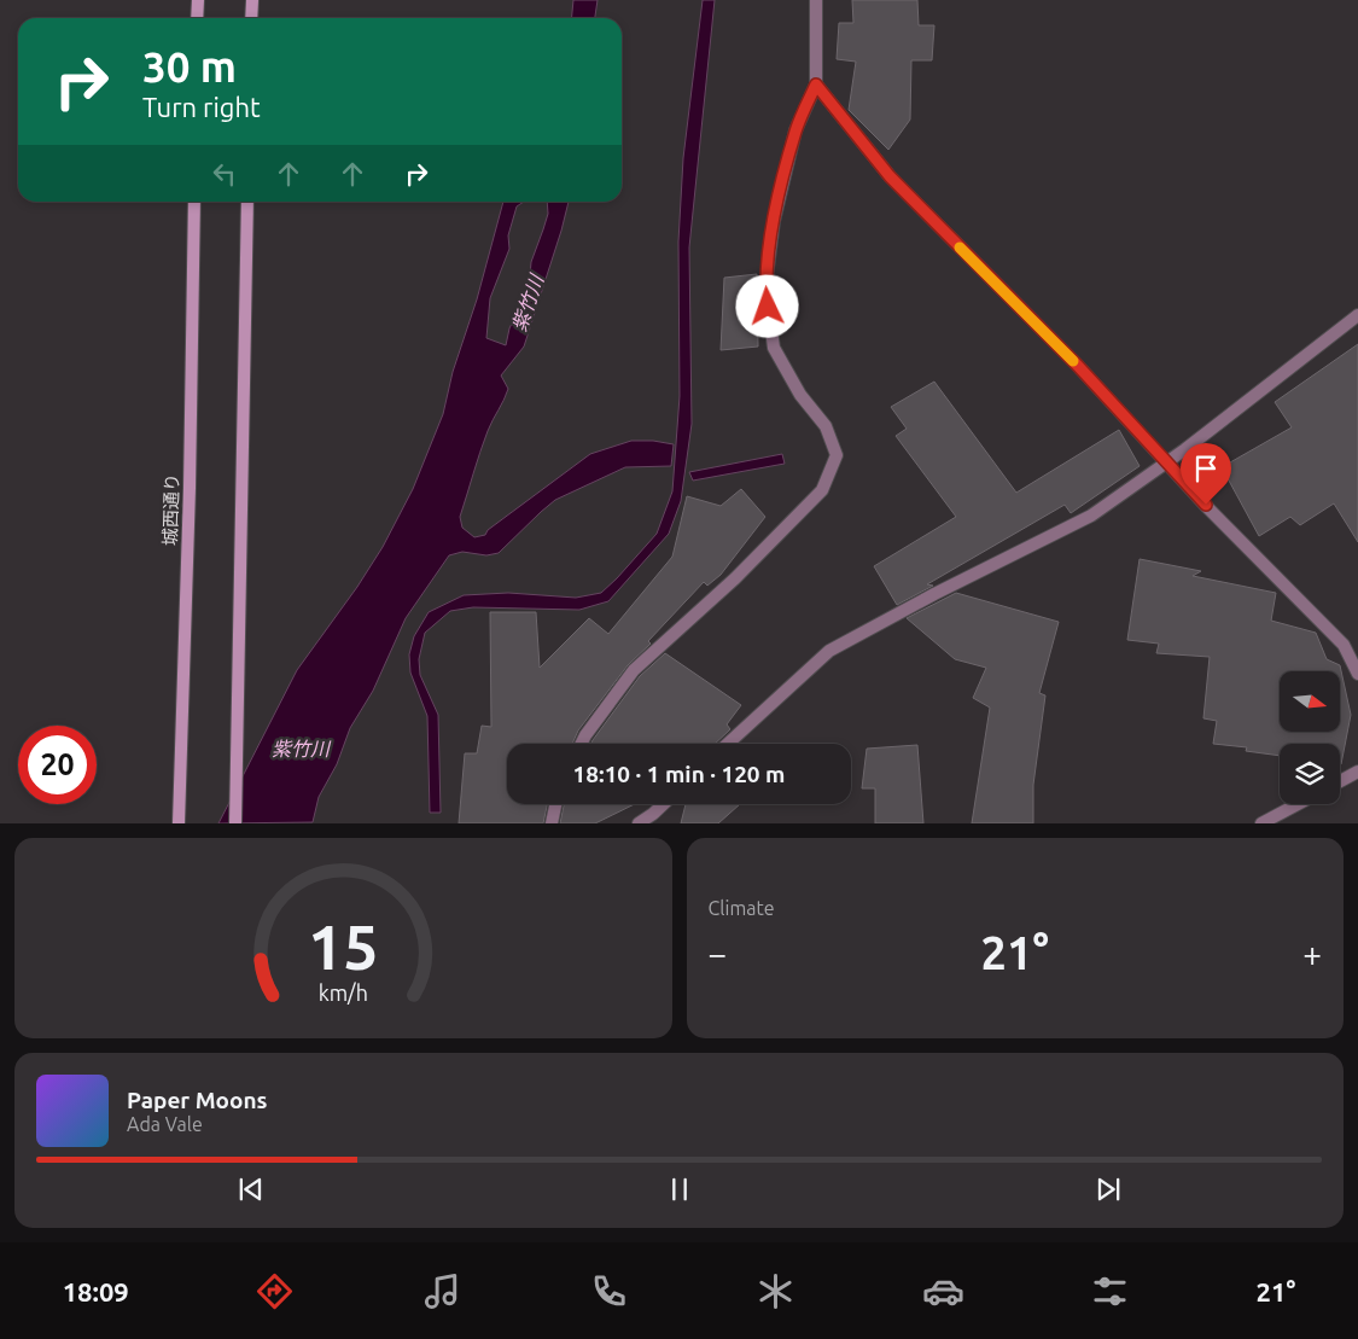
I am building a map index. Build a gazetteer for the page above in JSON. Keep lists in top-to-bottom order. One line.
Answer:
{"streets":{"street":["城西通り"]},"water":["紫竹川"],"north":"right","page":{"turn":["30 m","Turn right"],"limit":"20","trip":"18:10 · 1 min · 120 m","tile":"Climate","heat":["−","21°","+"],"song":["Paper Moons","Ada Vale"],"tabs":["18:09","21°"],"gauge":["15","km/h"]}}
